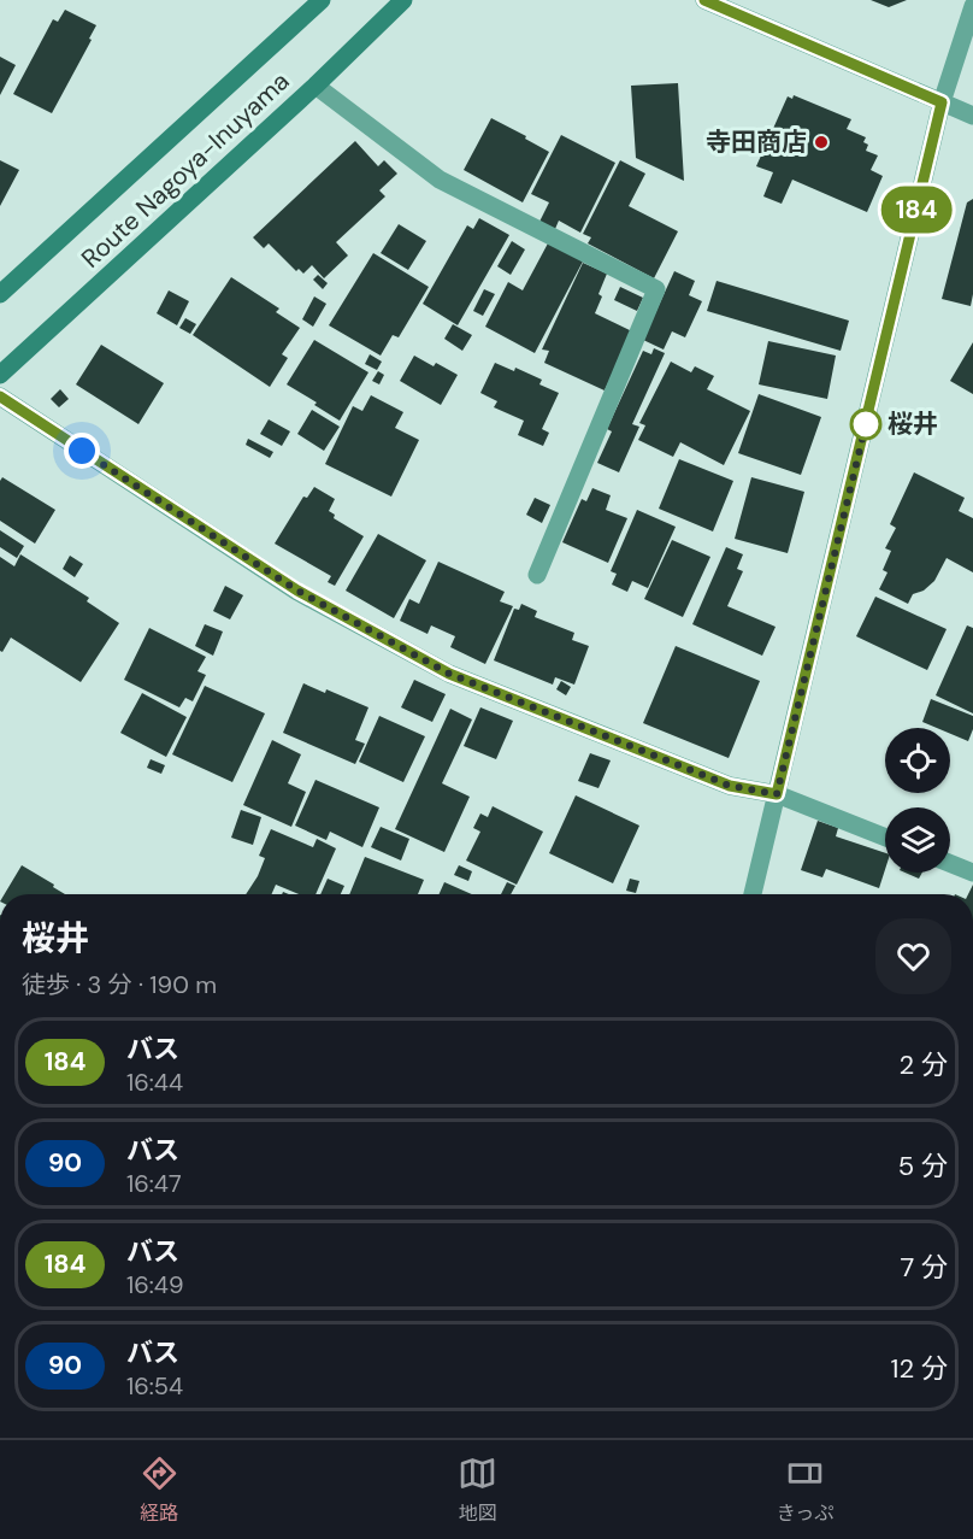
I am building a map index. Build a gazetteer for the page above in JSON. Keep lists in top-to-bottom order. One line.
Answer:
{"streets":{"main road":["Route Nagoya-Inuyama"]},"places":["寺田商店","桜井"],"lines":["bus line 184"],"page":{"on_map":"184","heading":["桜井","徒歩 · 3 分 · 190 m"],"list":[{"mark":"184","name":"バス","note":"16:44","value":"2 分"},{"mark":"90","name":"バス","note":"16:47","value":"5 分"},{"mark":"184","name":"バス","note":"16:49","value":"7 分"},{"mark":"90","name":"バス","note":"16:54","value":"12 分"}],"tabs":["経路","地図","きっぷ"]}}
